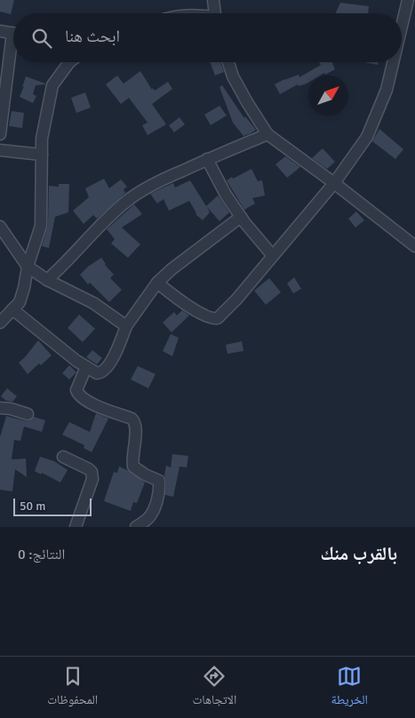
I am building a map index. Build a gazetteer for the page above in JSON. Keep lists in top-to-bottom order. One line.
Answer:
{"scale_bar":"50 m","north":"top right","page":{"search":"ابحث هنا","scale":"50 m","heading":["بالقرب منك","النتائج: 0"],"nav":["الخريطة","الاتجاهات","المحفوظات"]}}
